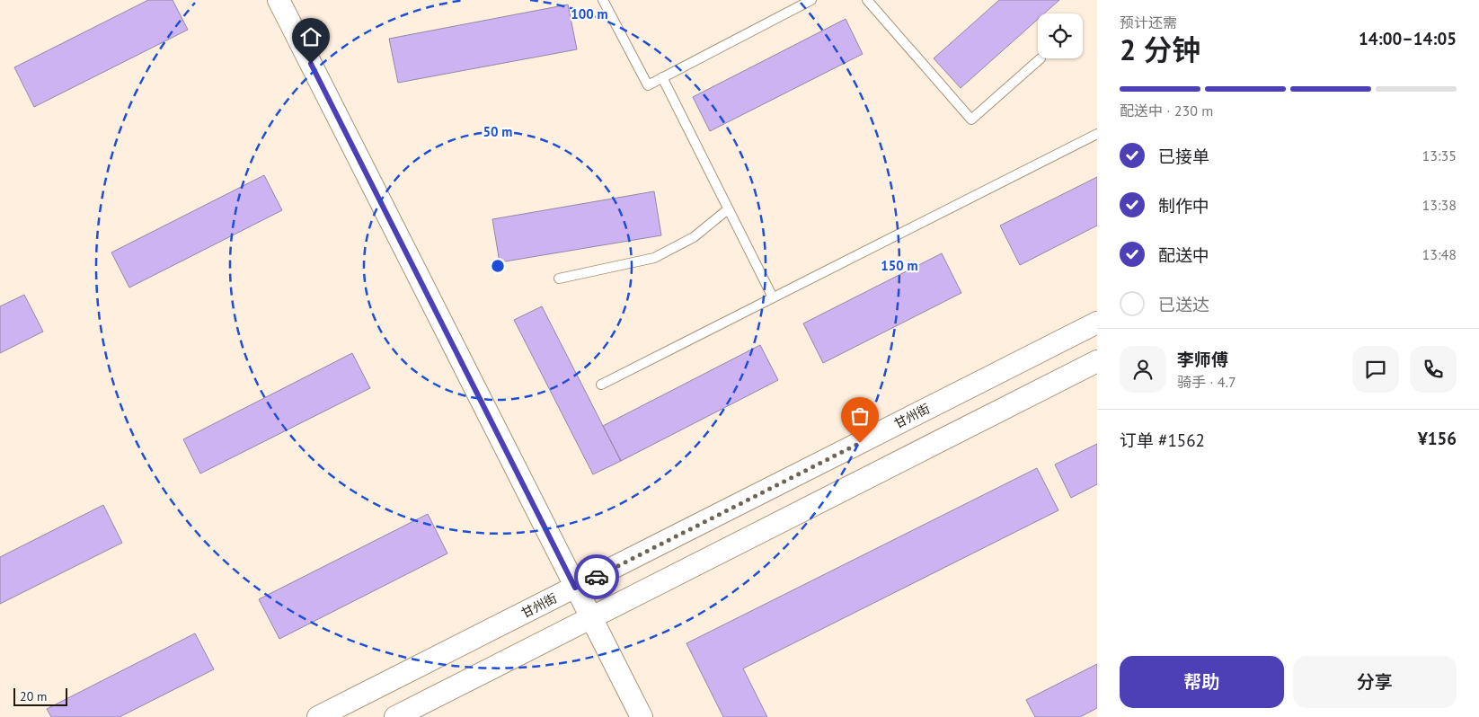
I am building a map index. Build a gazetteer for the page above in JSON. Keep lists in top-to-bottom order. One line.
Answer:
{"streets":{"street":["甘州街"]},"scale_bar":"20 m","page":{"heading":["2 分钟","预计还需","14:00–14:05"],"panel":["李师傅","骑手 · 4.7","订单 #1562","¥156"],"bar":"配送中 · 230 m","list":[["已接单","13:35"],["制作中","13:38"],["配送中","13:48"],"已送达"],"buttons":["帮助","分享"],"scale":"20 m"},"rings":["100 m","50 m","150 m"]}
